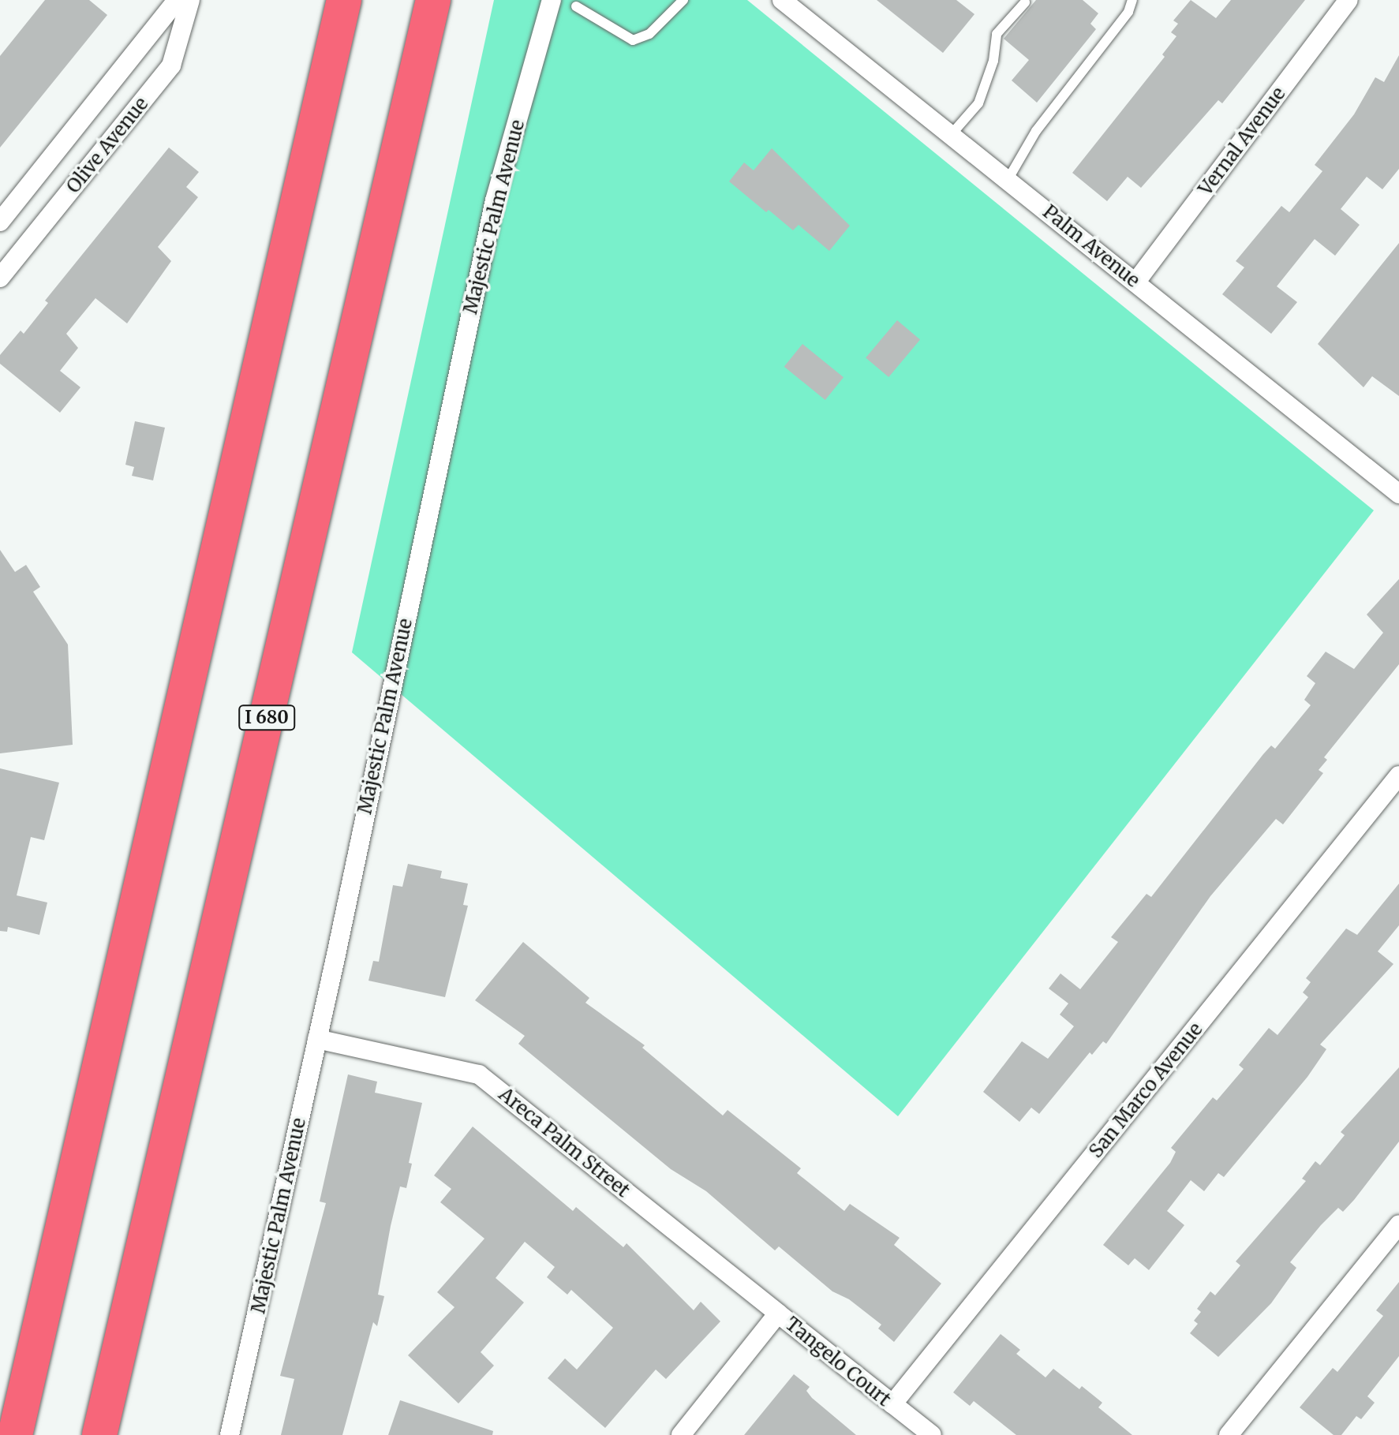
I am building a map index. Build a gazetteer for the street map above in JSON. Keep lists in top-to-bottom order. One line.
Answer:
{"streets":{"highway":["I 680"],"street":["Vernal Avenue","Olive Avenue","Majestic Palm Avenue","Palm Avenue","San Marco Avenue","Areca Palm Street","Tangelo Court"]},"crossings":[["Vernal Avenue","Palm Avenue"],["Majestic Palm Avenue","Areca Palm Street"],["San Marco Avenue","Tangelo Court"],["Areca Palm Street","Tangelo Court"]]}
